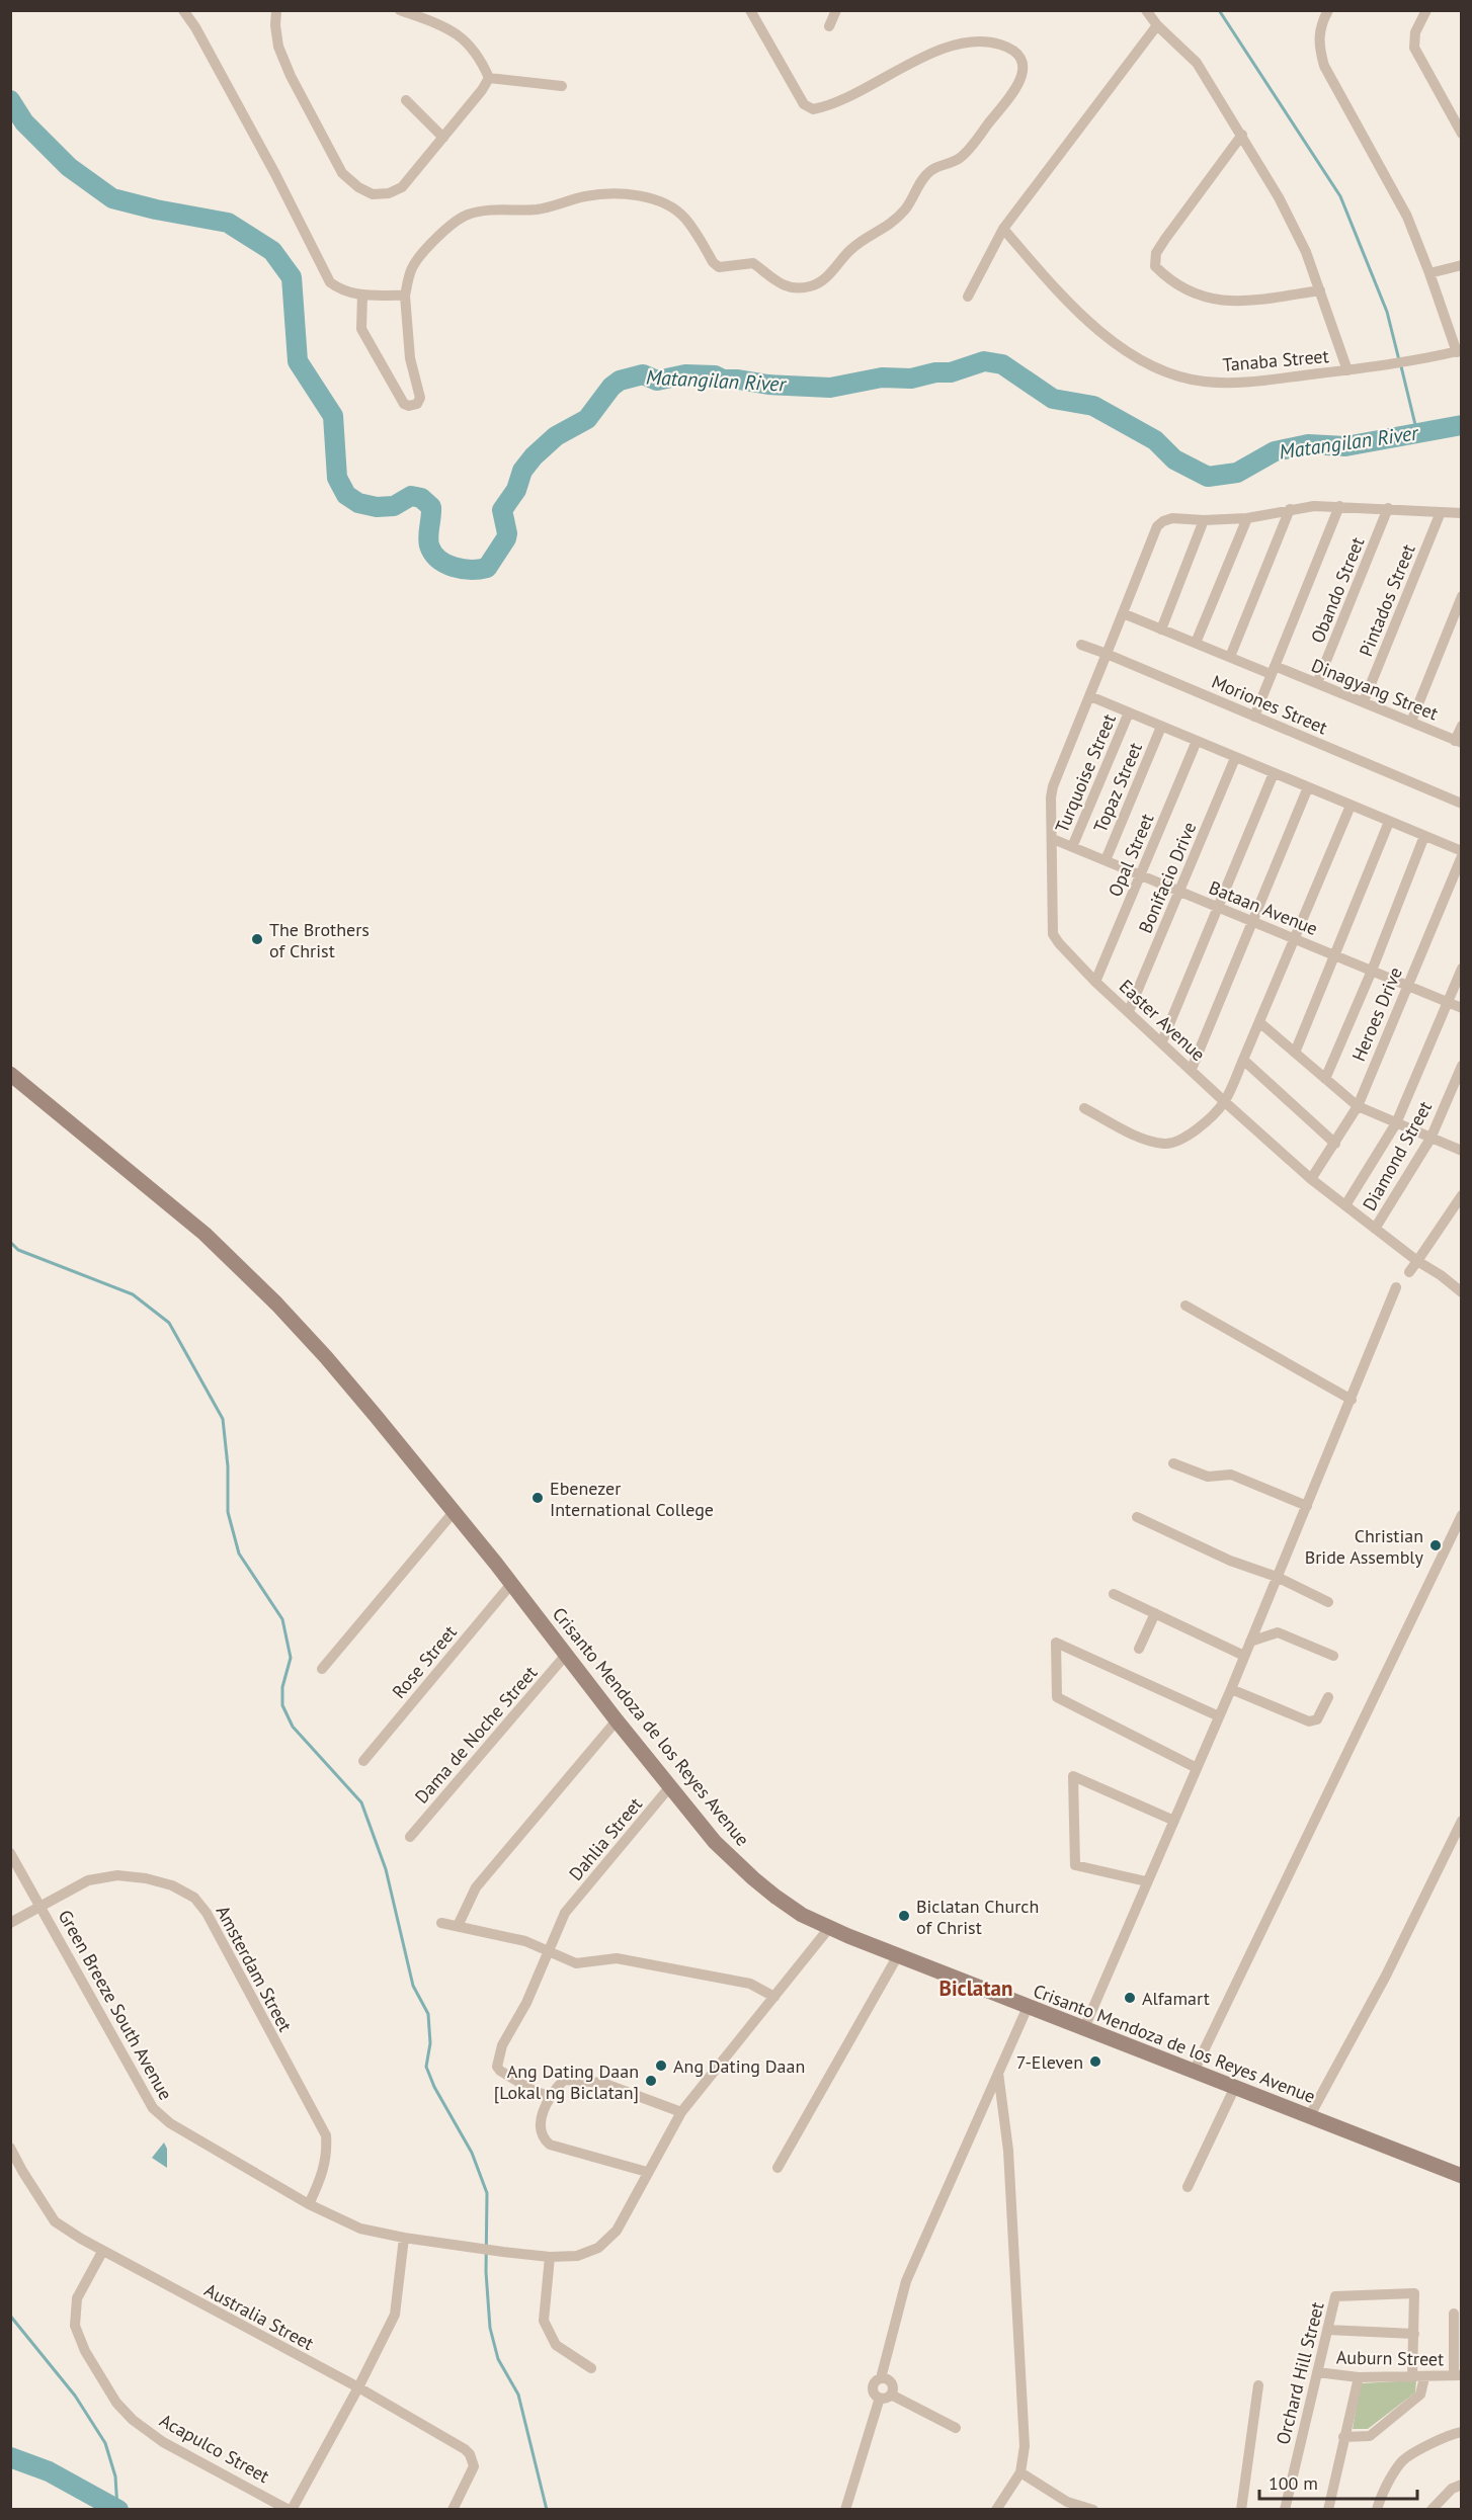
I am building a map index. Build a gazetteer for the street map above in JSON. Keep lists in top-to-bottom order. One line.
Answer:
{"streets":{"main road":["Crisanto Mendoza de los Reyes Avenue"],"street":["Tanaba Street","Obando Street","Pintados Street","Dinagyang Street","Moriones Street","Turquoise Street","Topaz Street","Opal Street","Bonifacio Drive","Bataan Avenue","Heroes Drive","Easter Avenue","Diamond Street","Rose Street","Dama de Noche Street","Dahlia Street","Amsterdam Street","Green Breeze South Avenue","Australia Street","Auburn Street","Orchard Hill Street","Acapulco Street"]},"crossings":[["Obando Street","Dinagyang Street"],["Pintados Street","Dinagyang Street"],["Moriones Street","Easter Avenue"],["Turquoise Street","Bataan Avenue"],["Topaz Street","Bataan Avenue"],["Opal Street","Bataan Avenue"],["Opal Street","Easter Avenue"],["Bonifacio Drive","Bataan Avenue"],["Bonifacio Drive","Easter Avenue"],["Bataan Avenue","Heroes Drive"],["Bataan Avenue","Easter Avenue"],["Heroes Drive","Easter Avenue"],["Easter Avenue","Diamond Street"],["Rose Street","Crisanto Mendoza de los Reyes Avenue"],["Crisanto Mendoza de los Reyes Avenue","Dama de Noche Street"],["Crisanto Mendoza de los Reyes Avenue","Dahlia Street"],["Crisanto Mendoza de los Reyes Avenue","Green Breeze South Avenue"],["Amsterdam Street","Green Breeze South Avenue"],["Australia Street","Acapulco Street"],["Auburn Street","Orchard Hill Street"]],"districts":["Biclatan"],"water":["Matangilan River"],"places":["The Brothers of Christ","Ebenezer International College","Christian Bride Assembly","Biclatan Church of Christ","Alfamart","7-Eleven","Ang Dating Daan","Ang Dating Daan [Lokal ng Biclatan]"],"scale_bar":"100 m"}
